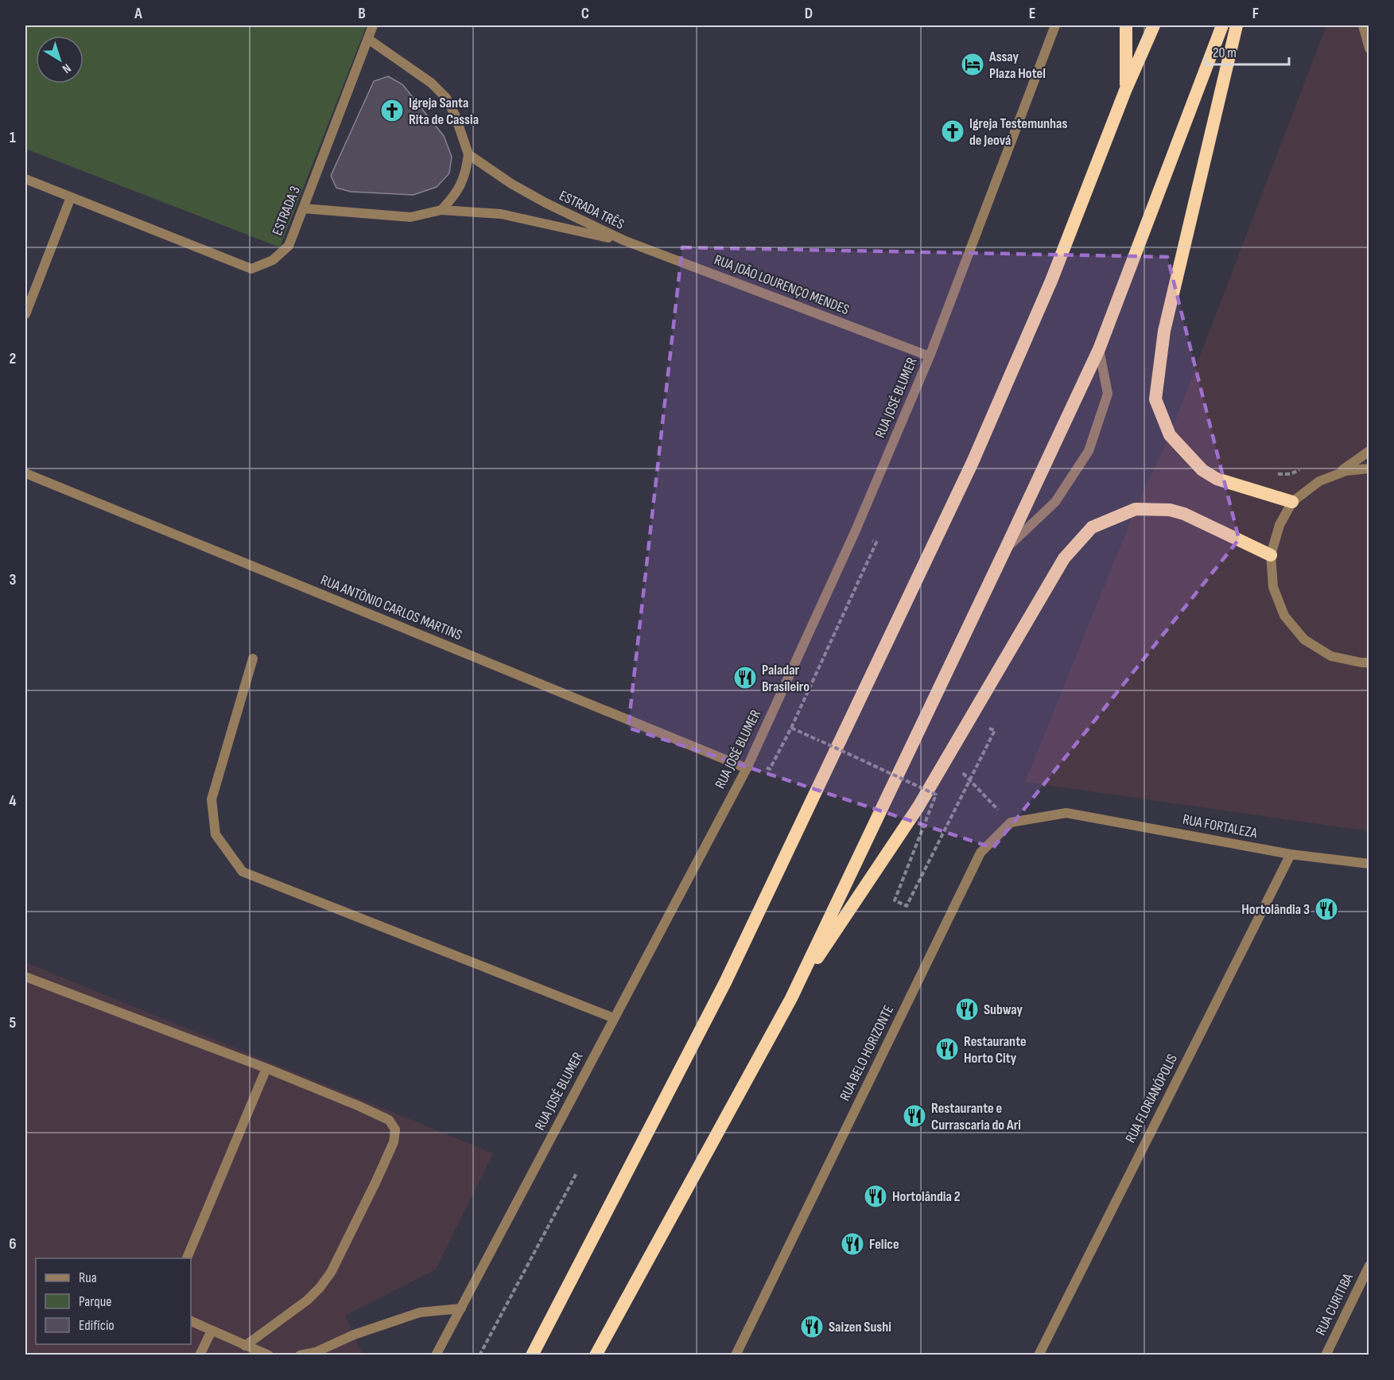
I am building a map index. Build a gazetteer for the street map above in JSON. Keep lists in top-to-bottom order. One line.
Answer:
{"streets":{"street":["ESTRADA TRÊS","ESTRADA 3","RUA JOÃO LOURENÇO MENDES","RUA JOSÉ BLUMER","RUA ANTÔNIO CARLOS MARTINS","RUA FORTALEZA","RUA BELO HORIZONTE","RUA FLORIANÓPOLIS","RUA CURITIBA"]},"crossings":[["ESTRADA TRÊS","ESTRADA 3"],["ESTRADA TRÊS","RUA JOÃO LOURENÇO MENDES"],["RUA JOÃO LOURENÇO MENDES","RUA JOSÉ BLUMER"],["RUA JOSÉ BLUMER","RUA ANTÔNIO CARLOS MARTINS"],["RUA FORTALEZA","RUA BELO HORIZONTE"],["RUA FORTALEZA","RUA FLORIANÓPOLIS"]],"places":{"hotel":["Assay Plaza Hotel"],"church":["Igreja Santa Rita de Cassia","Igreja Testemunhas de Jeová"],"restaurant":["Paladar Brasileiro","Hortolândia 3","Subway","Restaurante Horto City","Restaurante e Currascaria do Ari","Hortolândia 2","Felice","Saizen Sushi"]},"legend":["Rua","Parque","Edifício"],"scale_bar":"20 m","north":"bottom right","grid":{"columns":["A","B","C","D","E","F"],"rows":["1","2","3","4","5","6"]}}
